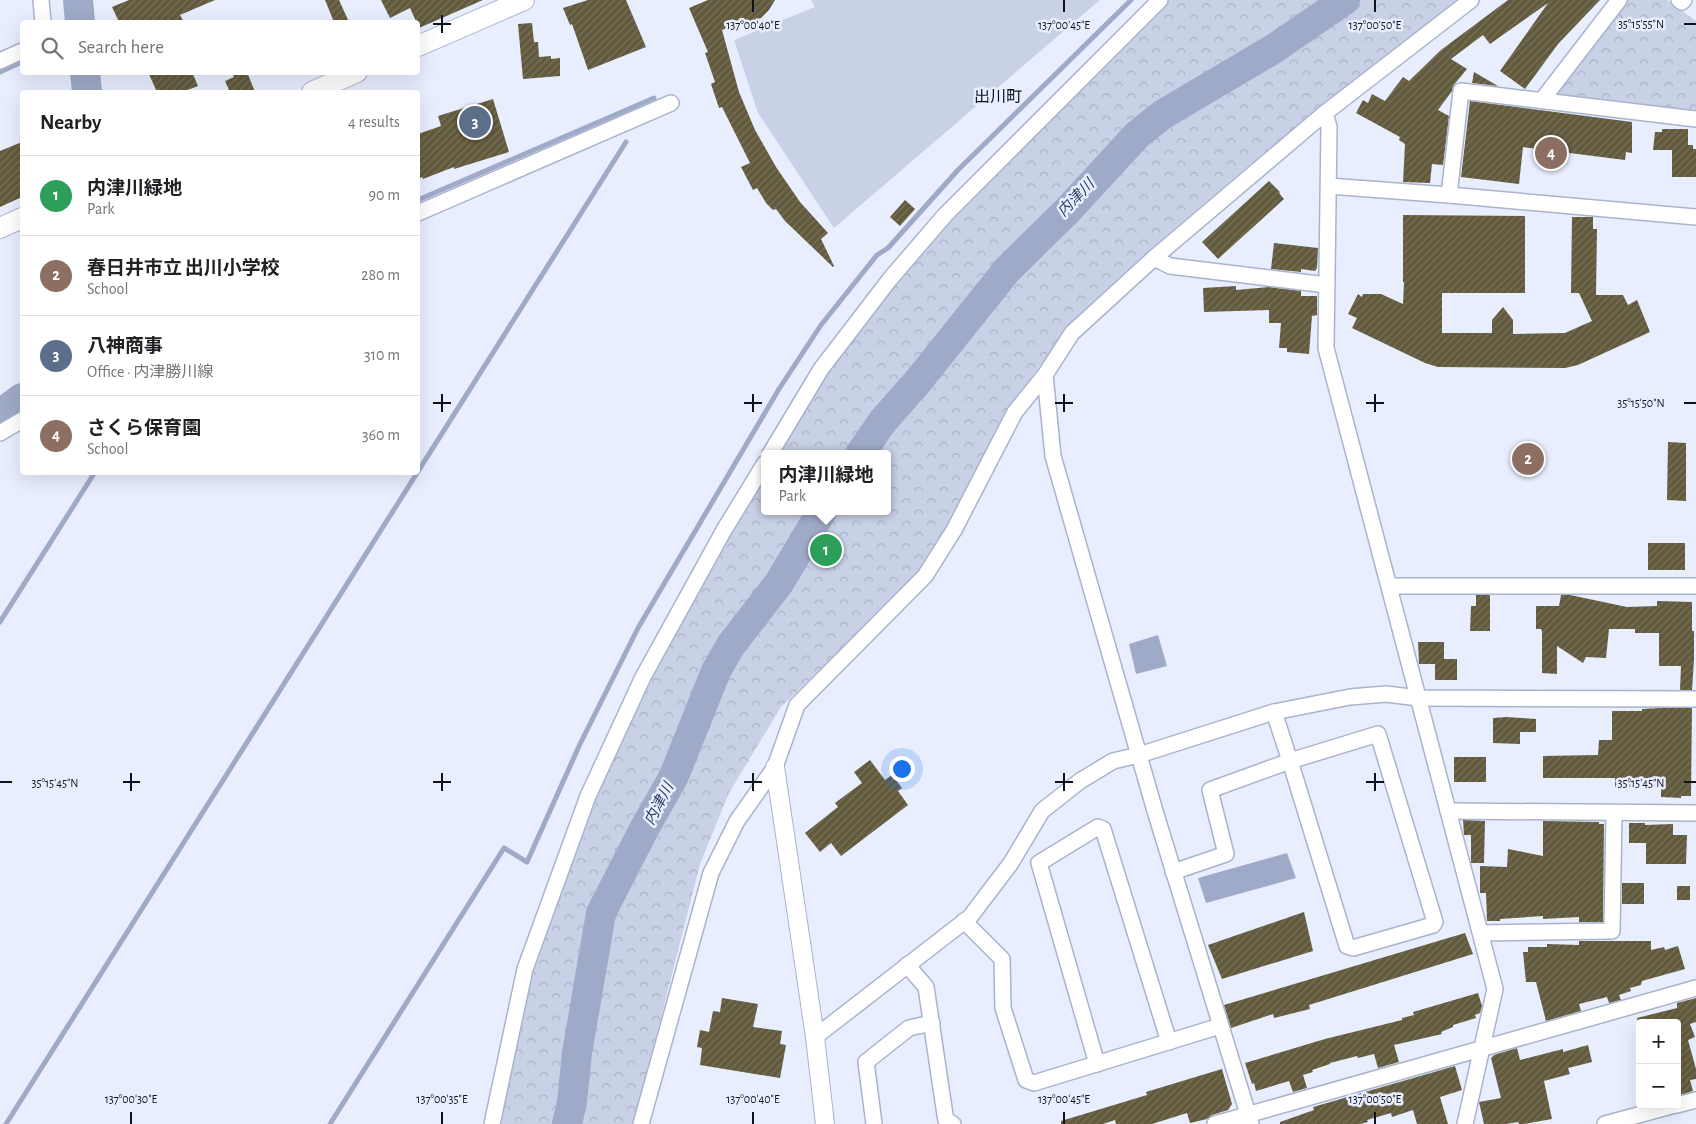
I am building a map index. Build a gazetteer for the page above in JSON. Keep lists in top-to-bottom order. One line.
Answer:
{"districts":["出川町"],"water":["内津川"],"page":{"search":"Search here","heading":["Nearby","4 results"],"pins":["3","4","2","1"],"list":[{"mark":"1","name":"内津川緑地","note":"Park","value":"90 m"},{"mark":"2","name":"春日井市立 出川小学校","note":"School","value":"280 m"},{"mark":"3","name":"八神商事","note":"Office · 内津勝川線","value":"310 m"},{"mark":"4","name":"さくら保育園","note":"School","value":"360 m"}],"popup":["内津川緑地","Park"],"map_buttons":["+","−"]},"coordinates":["35°15'55\"N","137°00'40\"E","137°00'45\"E","137°00'50\"E","35°15'50\"N","35°15'45\"N","137°00'30\"E","137°00'35\"E"]}
